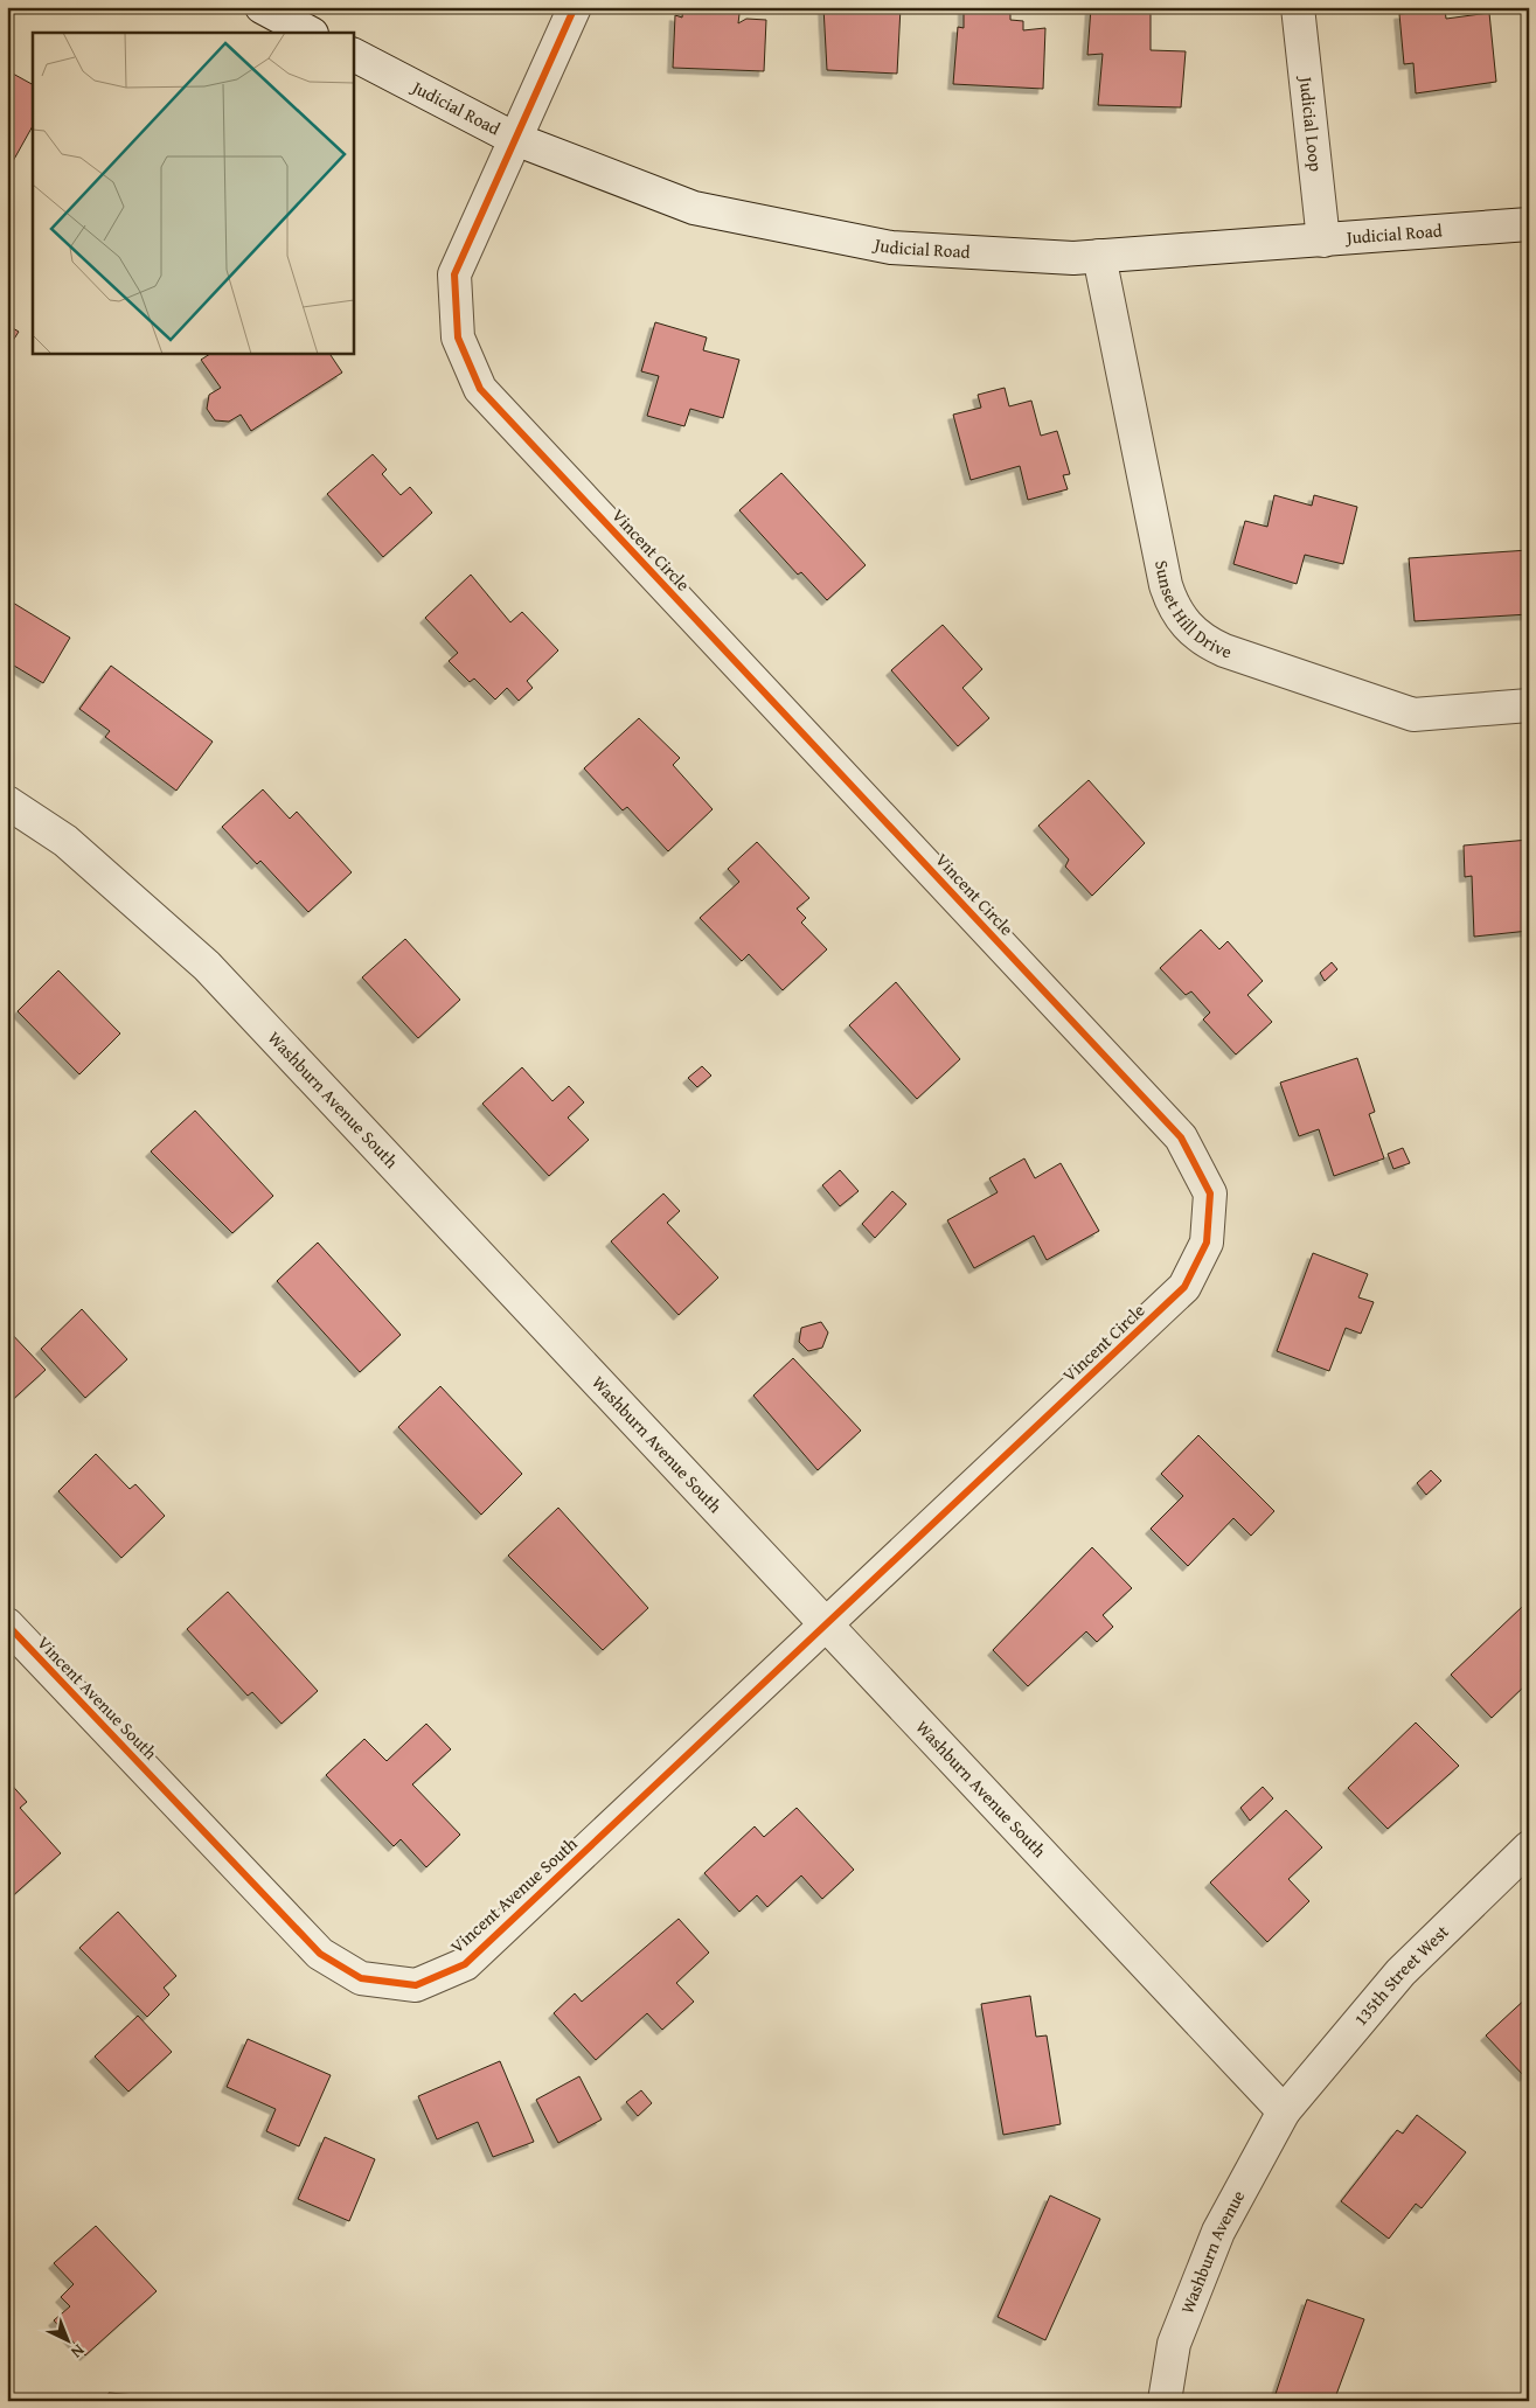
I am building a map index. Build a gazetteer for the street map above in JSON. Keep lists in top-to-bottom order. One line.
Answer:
{"streets":{"street":["Judicial Road","Judicial Loop","Vincent Circle","Sunset Hill Drive","Washburn Avenue South","Vincent Avenue South","135th Street West","Washburn Avenue"]},"crossings":[["Judicial Road","Judicial Loop"],["Judicial Road","Vincent Circle"],["Judicial Road","Sunset Hill Drive"],["Vincent Circle","Washburn Avenue South"],["Vincent Circle","Vincent Avenue South"],["Washburn Avenue South","Vincent Avenue South"],["Washburn Avenue South","135th Street West"],["Washburn Avenue South","Washburn Avenue"],["135th Street West","Washburn Avenue"]],"north":"bottom right"}
